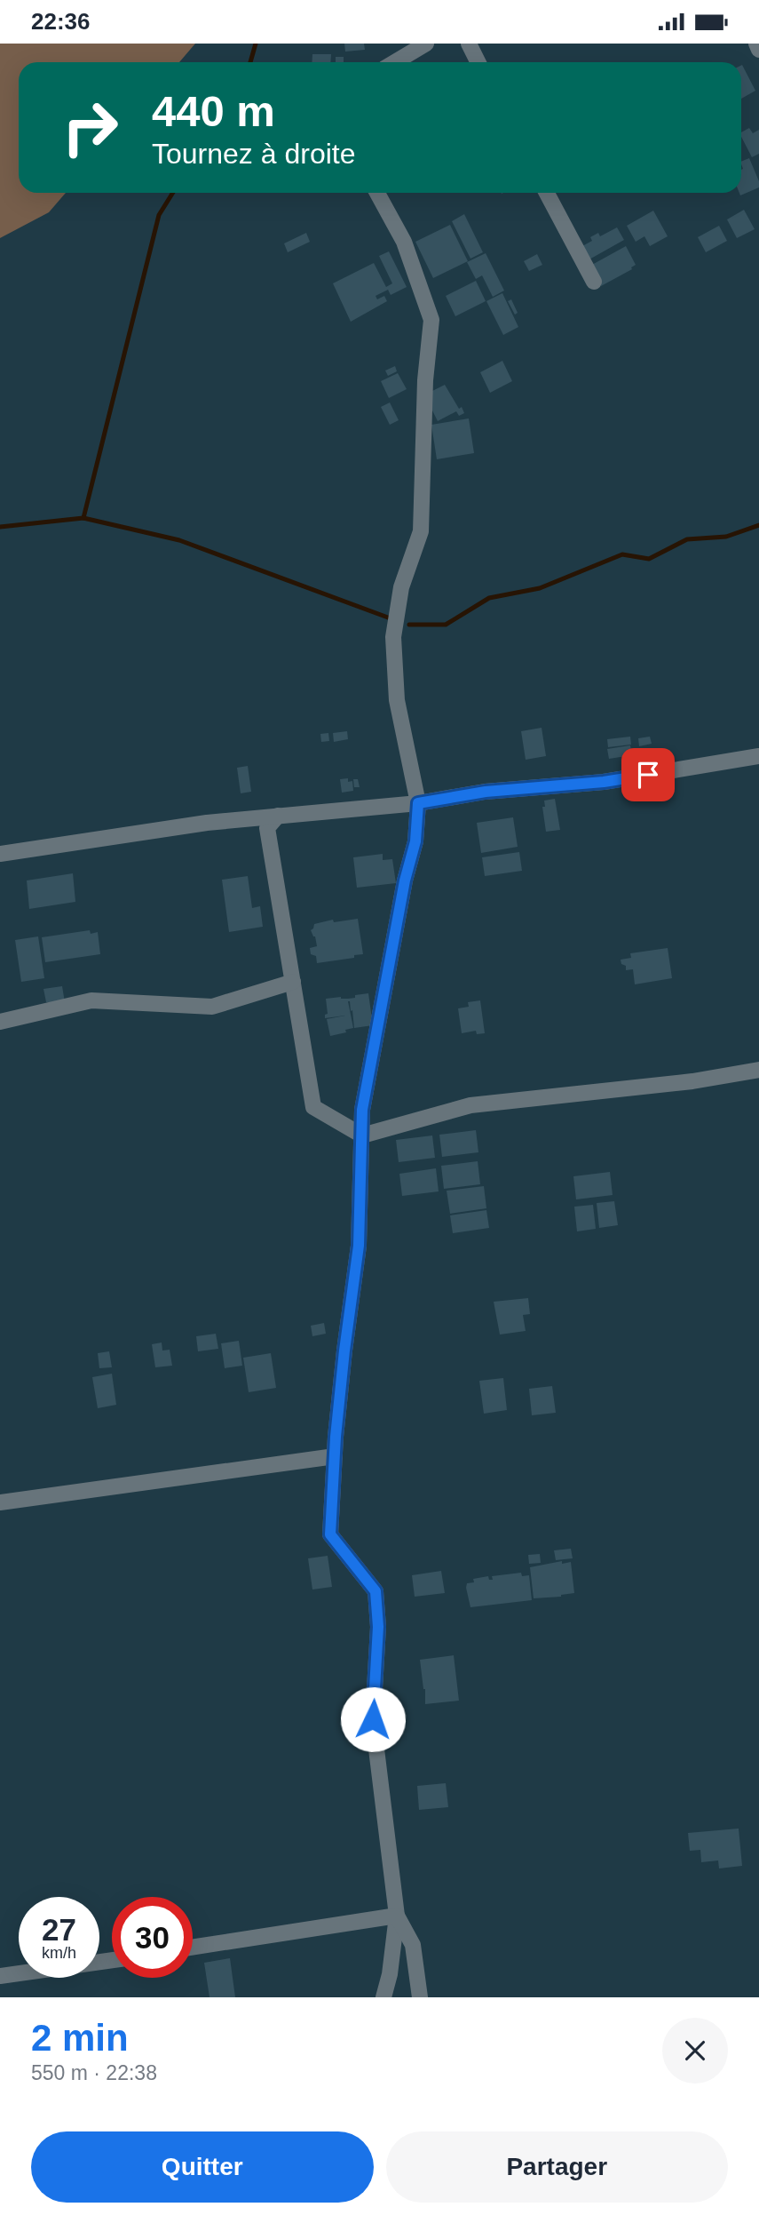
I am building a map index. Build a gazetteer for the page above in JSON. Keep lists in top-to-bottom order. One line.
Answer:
{"page":{"status":"22:36","turn":["440 m","Tournez à droite"],"speed":"27 km/h","limit":"30","heading":["2 min","550 m · 22:38"],"buttons":["Quitter","Partager"]}}
